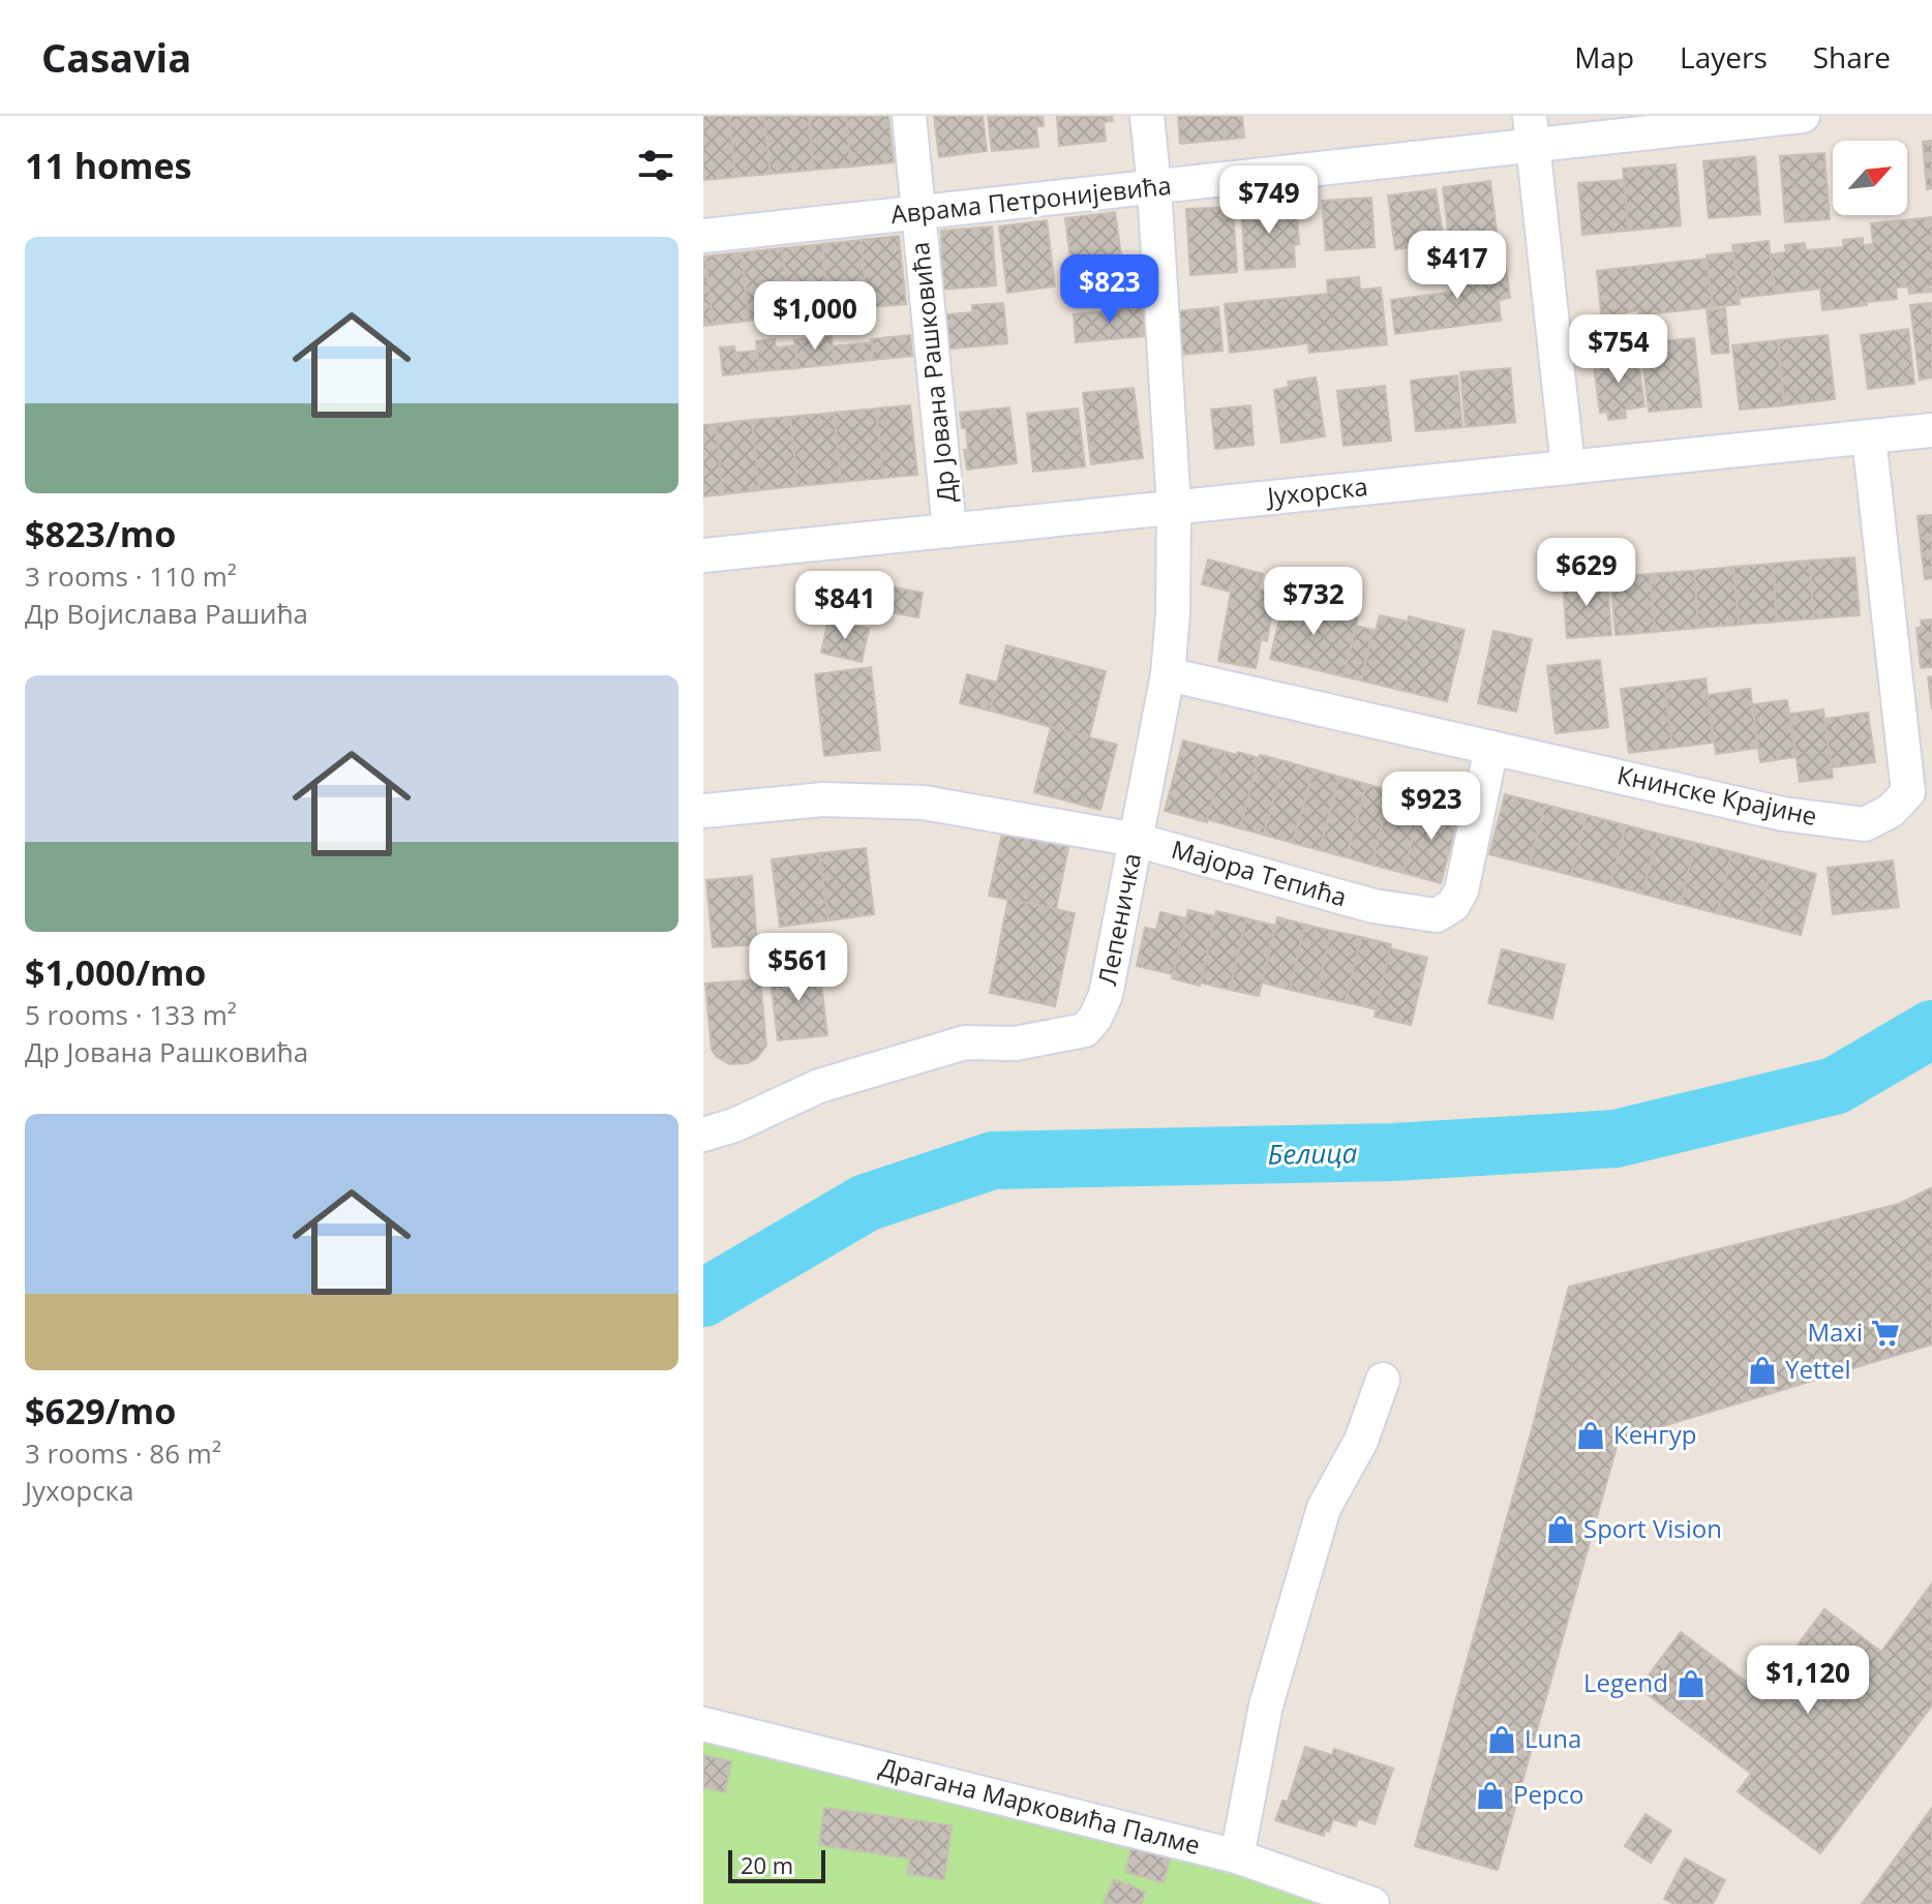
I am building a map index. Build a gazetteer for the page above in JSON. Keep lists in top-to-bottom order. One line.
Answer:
{"streets":{"street":["Аврама Петронијевића","Др Јована Рашковића","Јухорска","Книнске Крајине","Мајора Тепића","Лепеничка","Драгана Марковића Палме"]},"crossings":[["Аврама Петронијевића","Др Јована Рашковића"],["Аврама Петронијевића","Лепеничка"],["Др Јована Рашковића","Јухорска"],["Јухорска","Книнске Крајине"],["Јухорска","Лепеничка"],["Книнске Крајине","Мајора Тепића"],["Книнске Крајине","Лепеничка"],["Мајора Тепића","Лепеничка"]],"water":["Белица"],"places":{"supermarket":["Maxi"],"shop":["Yettel","Кенгур","Sport Vision","Legend","Luna","Pepco"]},"scale_bar":"20 m","north":"top right","page":{"header":"Casavia","nav":["Map","Layers","Share"],"heading":"11 homes","price":["$749","$417","$823","$1,000","$754","$629","$732","$841","$923","$561","$1,120"],"list":[{"name":"$823/mo","note":"3 rooms · 110 m² · Др Војислава Рашића"},{"name":"$1,000/mo","note":"5 rooms · 133 m² · Др Јована Рашковића"},{"name":"$629/mo","note":"3 rooms · 86 m² · Јухорска"}],"scale":"20 m"}}
